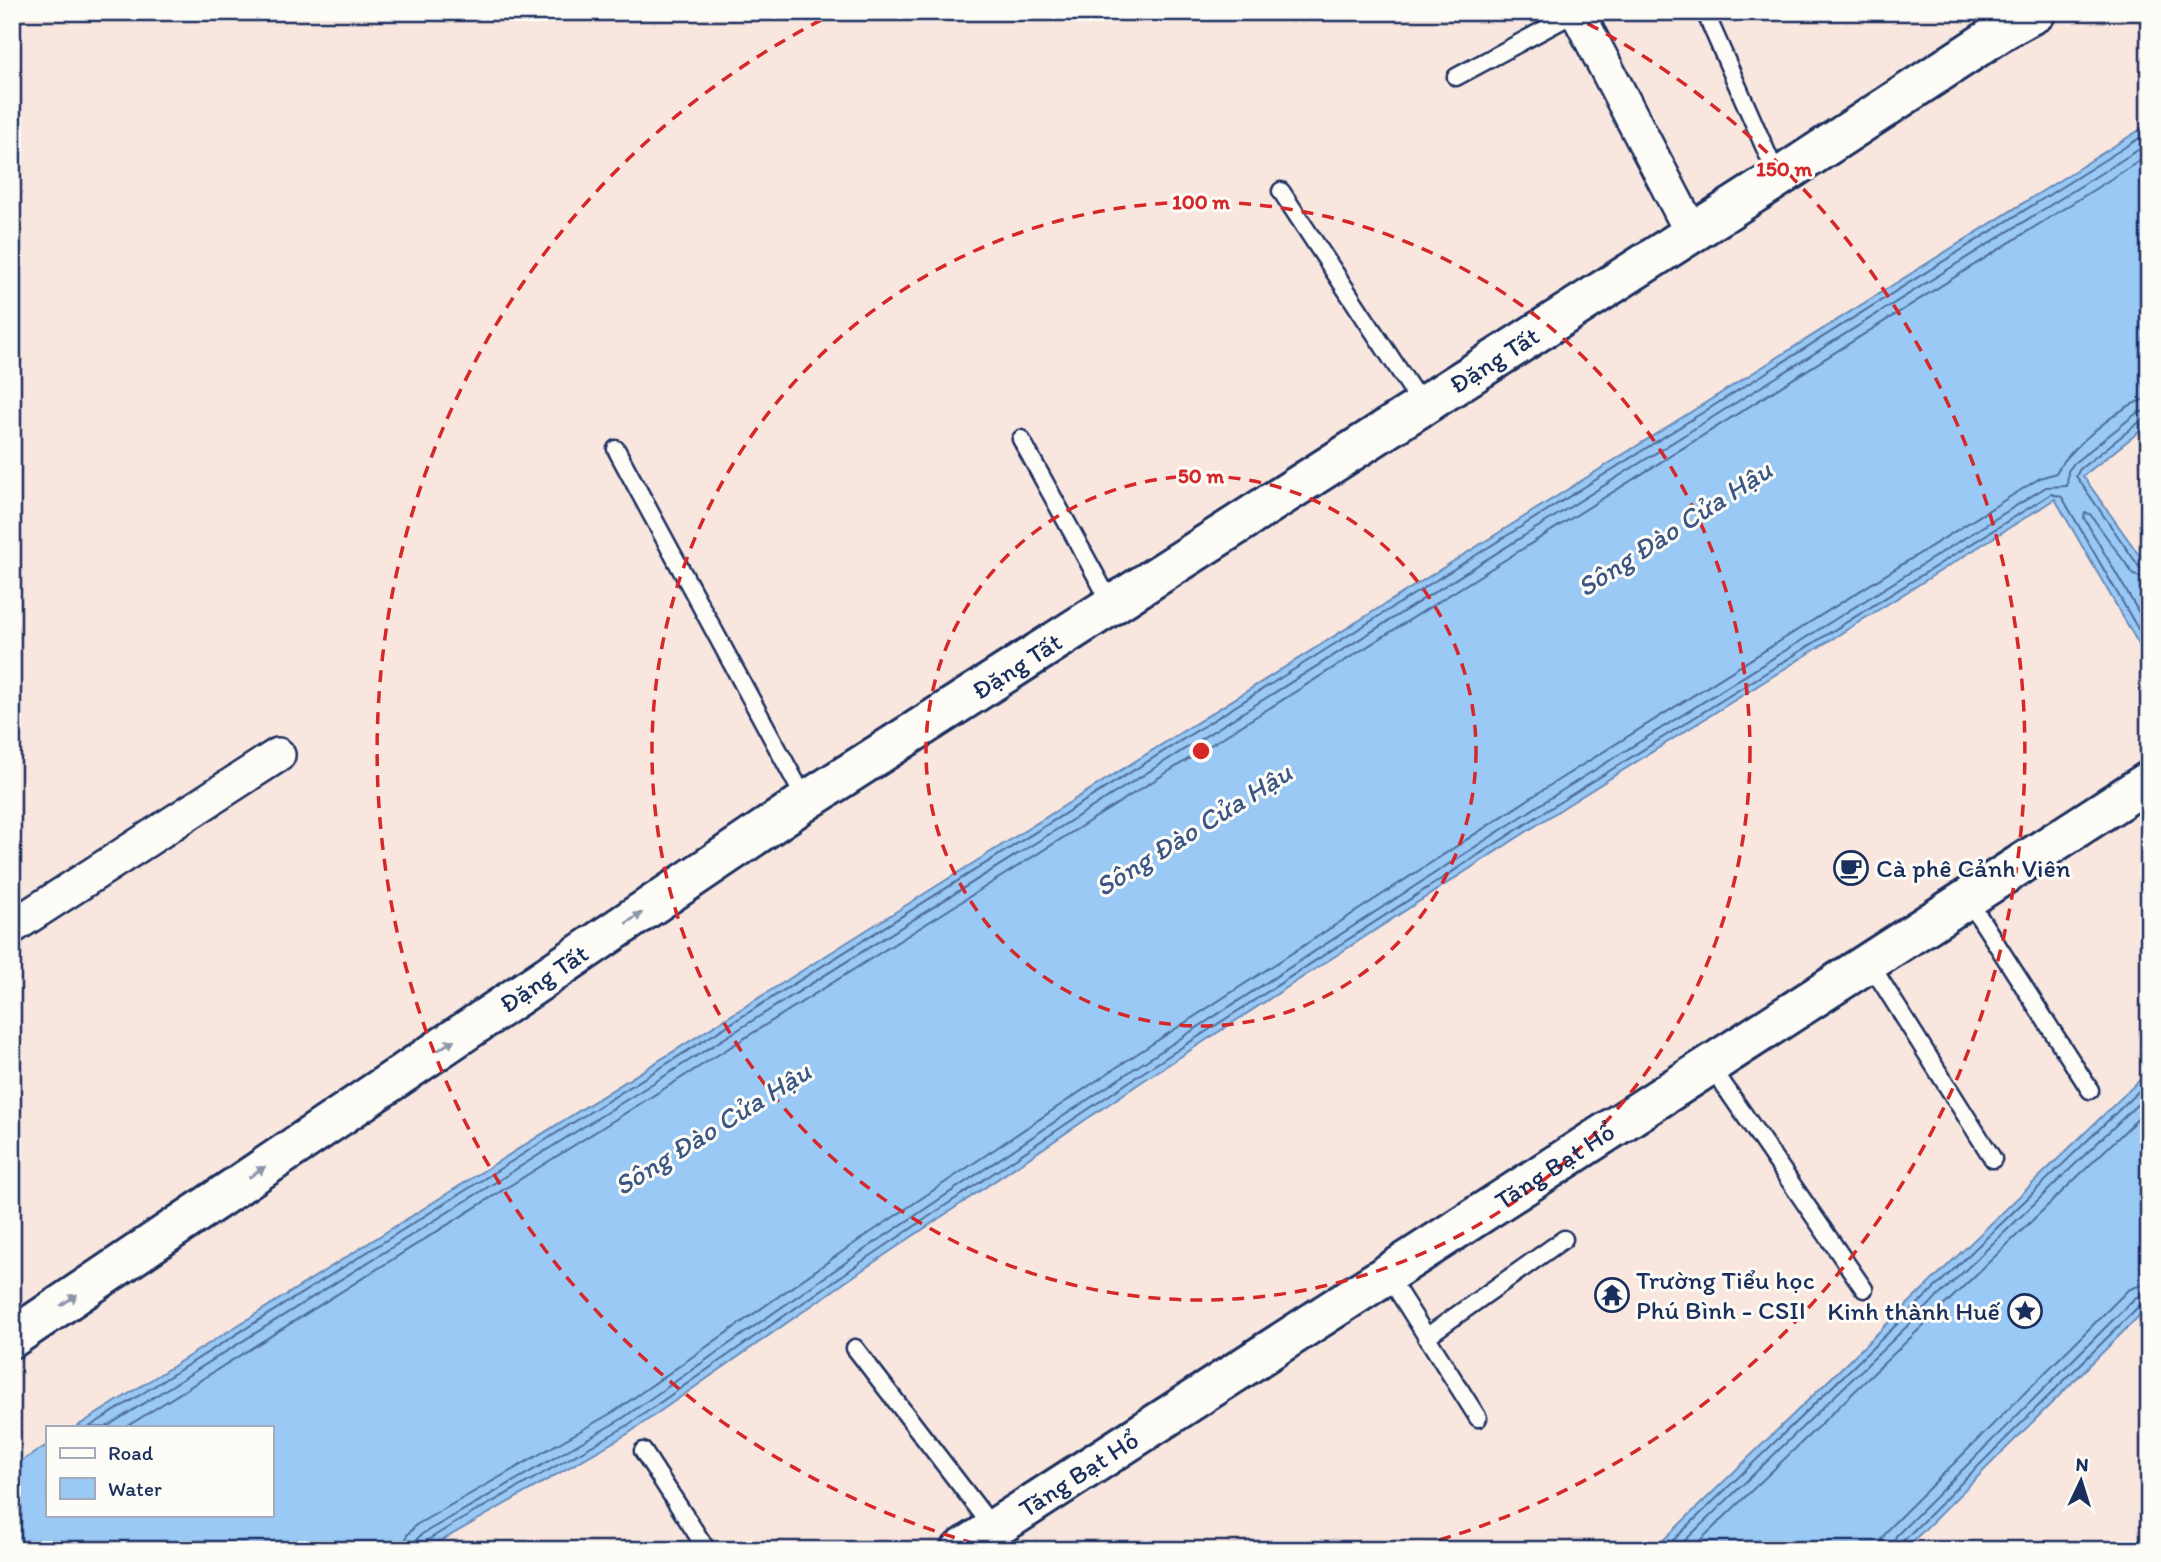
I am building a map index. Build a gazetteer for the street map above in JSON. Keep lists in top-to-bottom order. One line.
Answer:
{"streets":{"street":["Đặng Tất","Tăng Bạt Hổ"]},"water":["Sông Đào Cửa Hậu"],"places":{"cafe":["Cà phê Cảnh Viên"],"temple":["Trường Tiểu học Phú Bình - CSII"],"place":["Kinh thành Huế"]},"legend":["Road","Water"],"north":"top","rings":["150 m","100 m","50 m"]}
